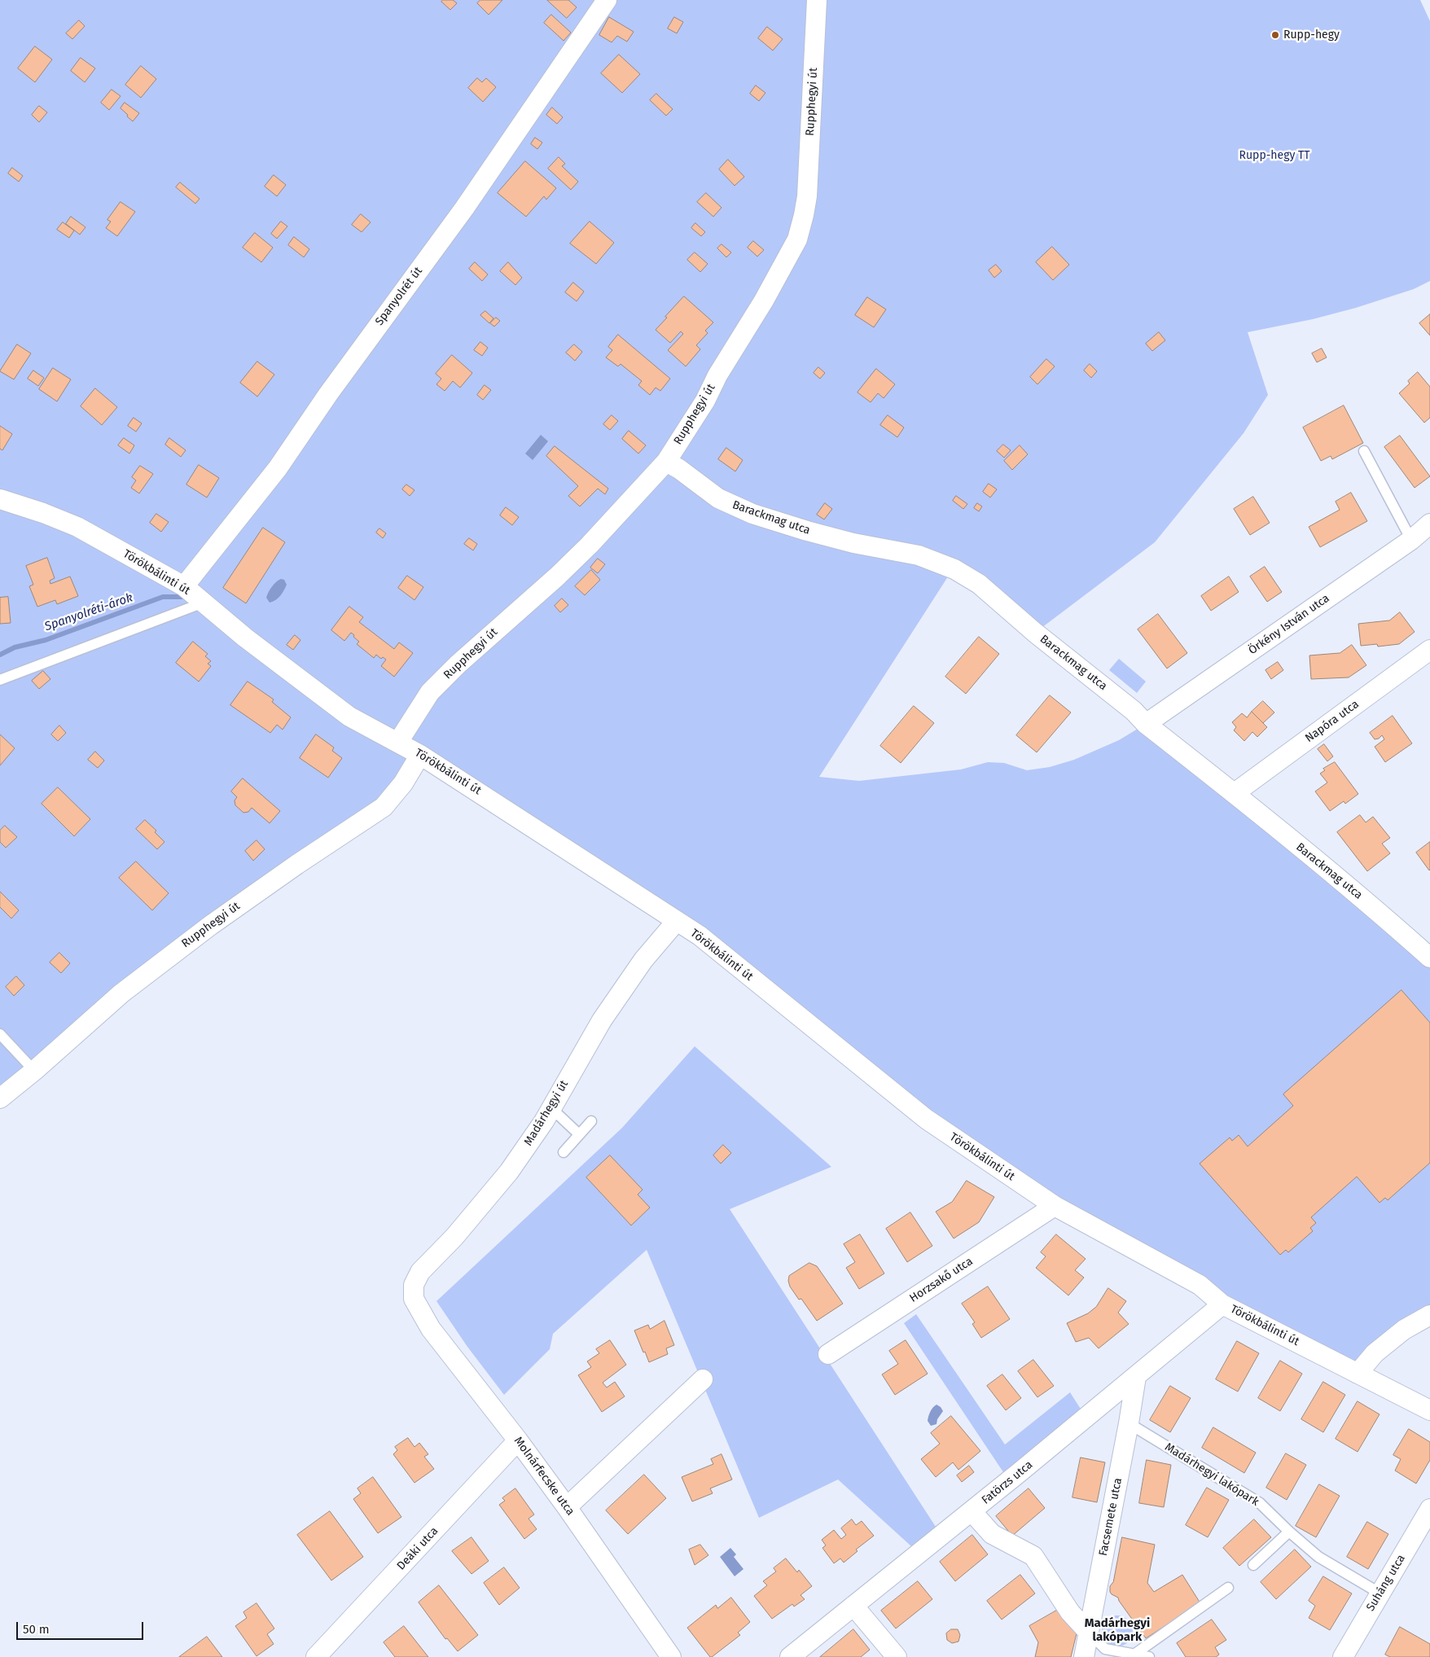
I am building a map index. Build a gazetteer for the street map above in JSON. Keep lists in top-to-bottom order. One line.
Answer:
{"streets":{"street":["Rupphegyi út","Spanyolrét út","Barackmag utca","Törökbálinti út","Örkény István utca","Napóra utca","Madárhegyi út","Horzsakő utca","Molnárfecske utca","Fatörzs utca","Facsemete utca","Deáki utca","Suháng utca"],"lane":["Madárhegyi lakópark"]},"crossings":[["Rupphegyi út","Barackmag utca"],["Rupphegyi út","Törökbálinti út"],["Spanyolrét út","Törökbálinti út"],["Barackmag utca","Örkény István utca"],["Barackmag utca","Napóra utca"],["Törökbálinti út","Madárhegyi út"],["Törökbálinti út","Horzsakő utca"],["Törökbálinti út","Fatörzs utca"],["Madárhegyi út","Molnárfecske utca"],["Madárhegyi lakópark","Facsemete utca"],["Madárhegyi lakópark","Suháng utca"],["Molnárfecske utca","Deáki utca"],["Fatörzs utca","Facsemete utca"]],"districts":["Madárhegyi lakópark"],"water":["Spanyolréti-árok"],"parks":["Rupp-hegy TT"],"places":["Rupp-hegy"],"scale_bar":"50 m"}
